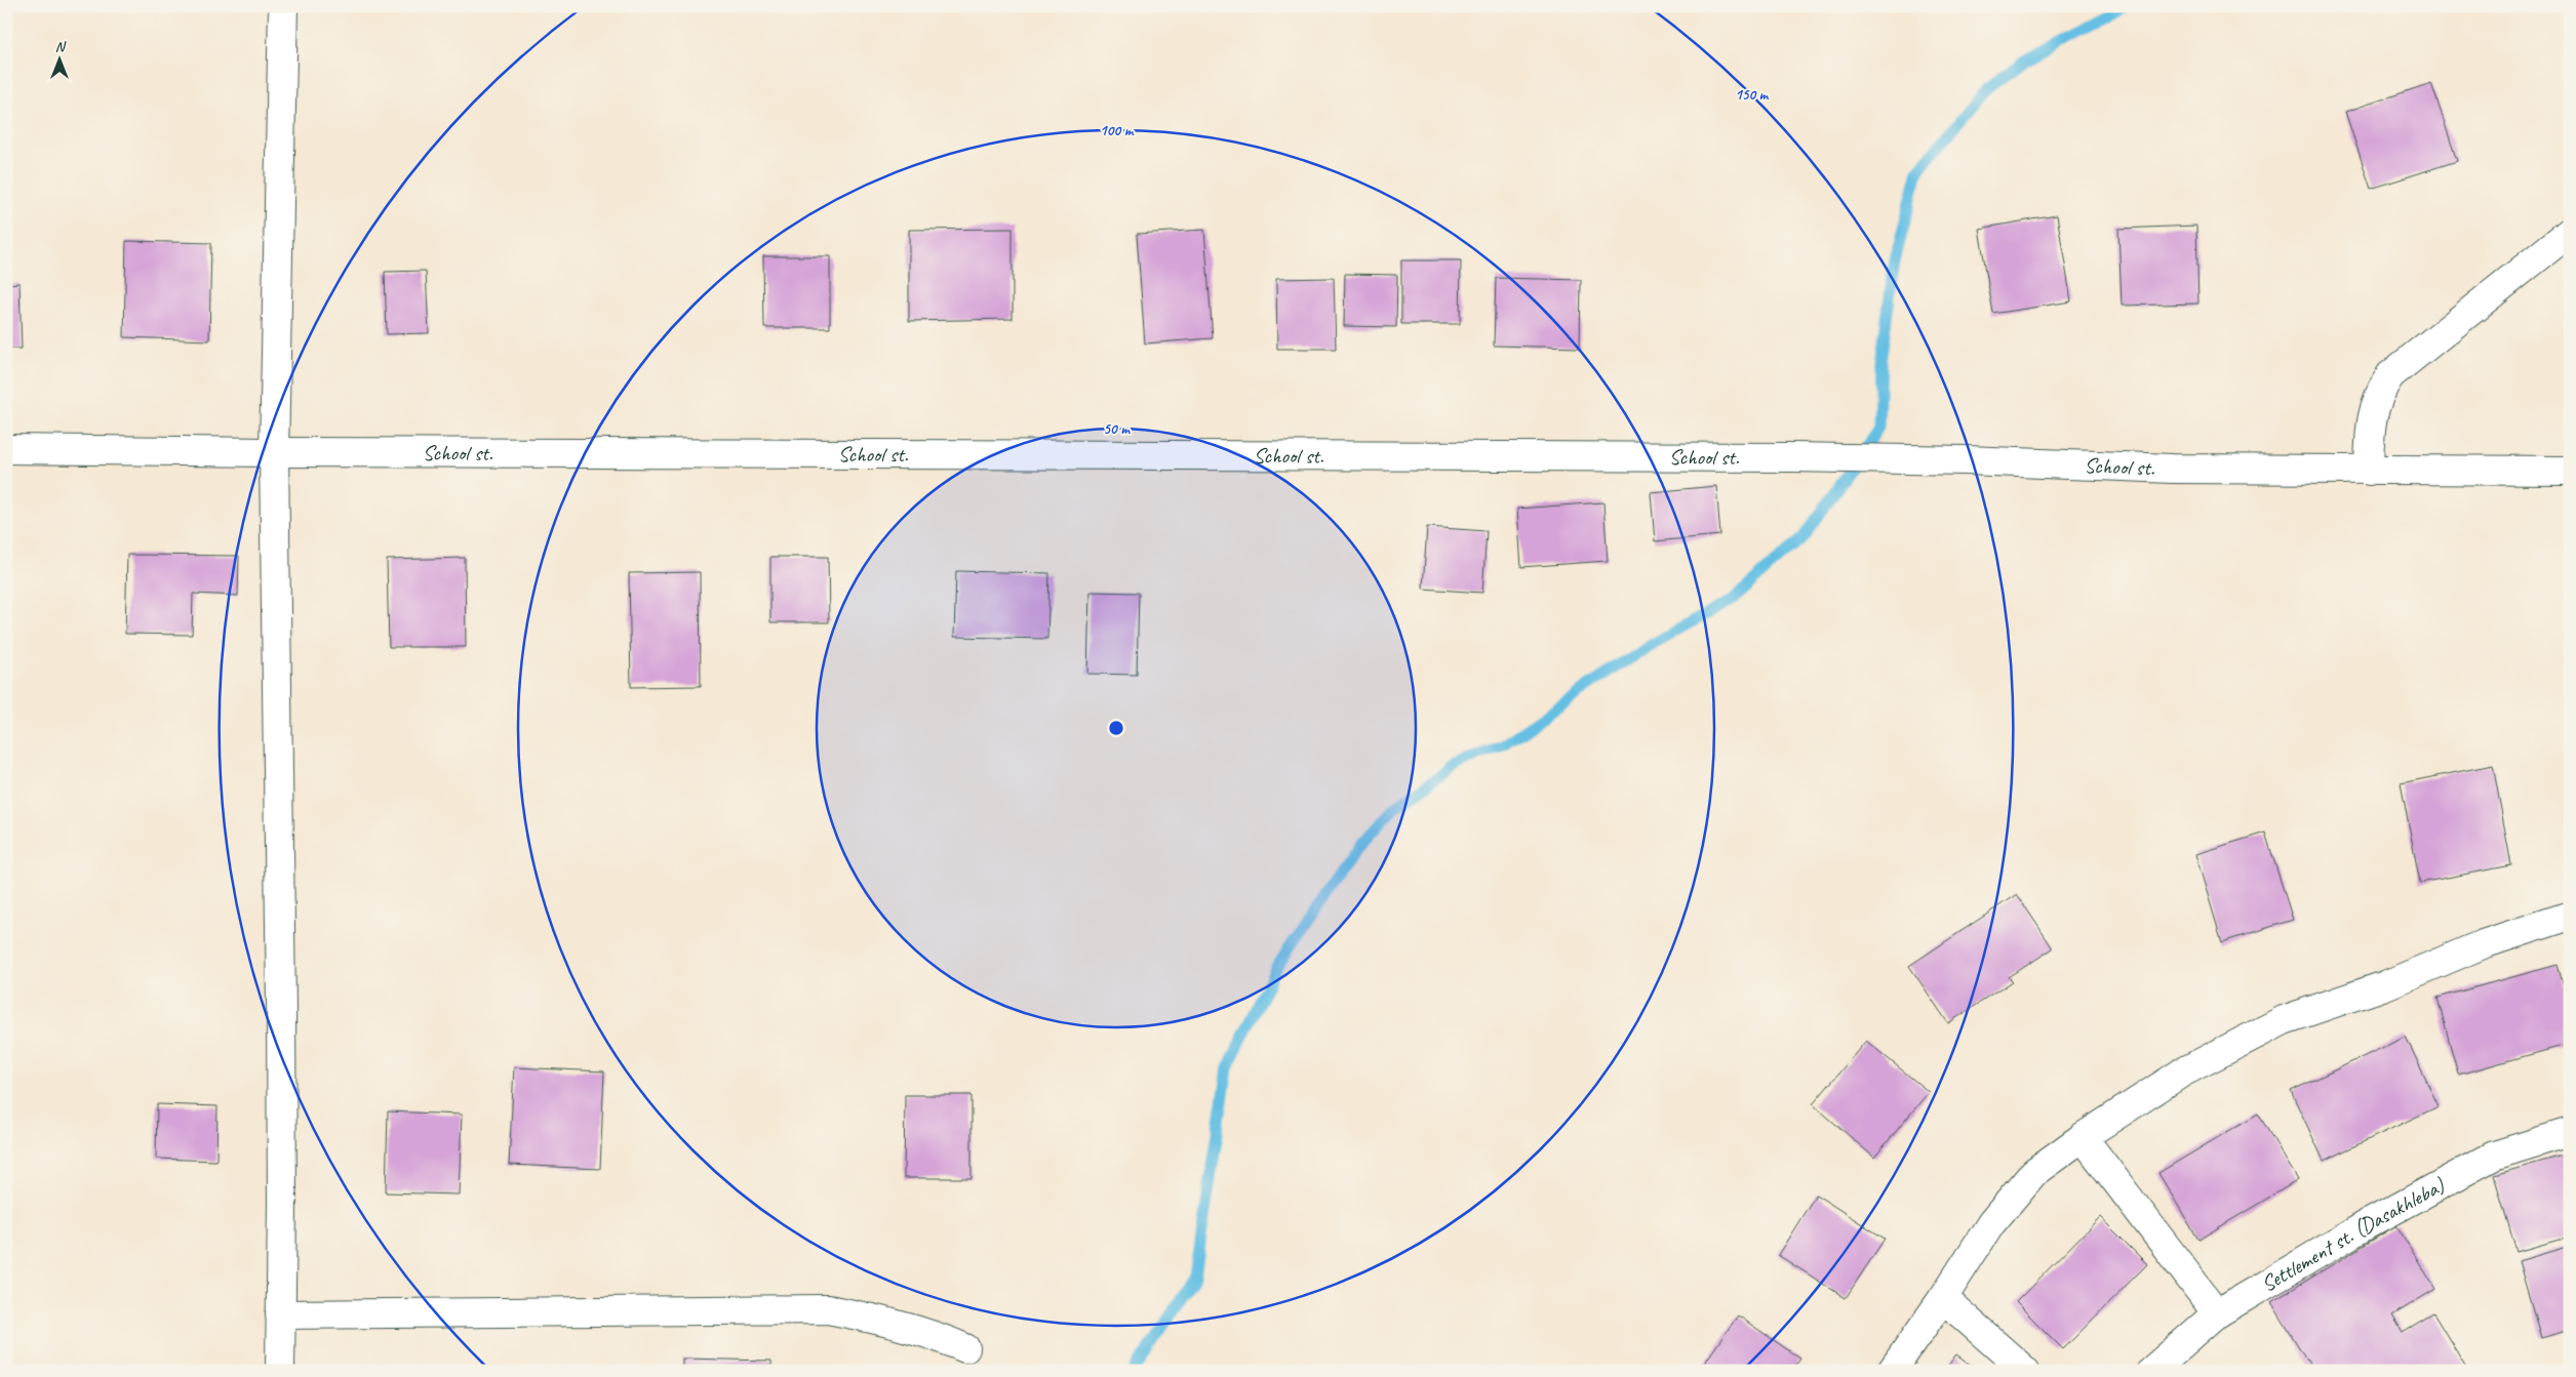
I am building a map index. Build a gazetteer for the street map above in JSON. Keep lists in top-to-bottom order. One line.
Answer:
{"streets":{"street":["School st.","Settlement st. (Dasakhleba)"]},"north":"top","rings":["150 m","100 m","50 m"]}
